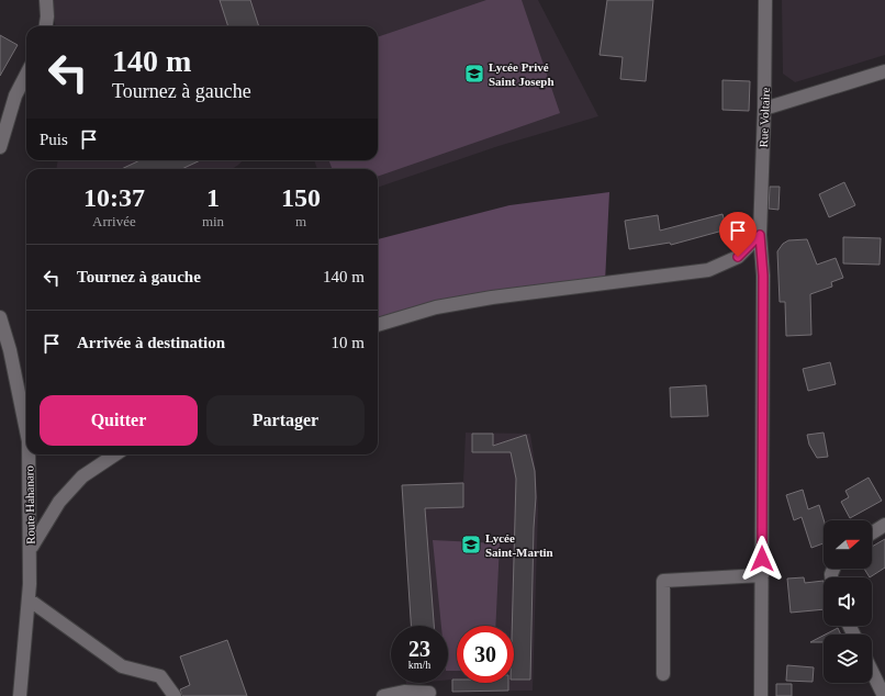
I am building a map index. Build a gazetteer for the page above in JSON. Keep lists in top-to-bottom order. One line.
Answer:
{"streets":{"street":["Rue Voltaire","Route Hahanaro"]},"places":{"school or university":["Lycée Privé Saint Joseph","Lycée Saint-Martin"]},"north":"right","page":{"turn":["140 m","Tournez à gauche"],"then":"Puis","eta":["10:37","Arrivée","1","min","150","m"],"list":[{"name":"Tournez à gauche","value":"140 m"},{"name":"Arrivée à destination","value":"10 m"}],"buttons":["Quitter","Partager"],"speed":"23 km/h","limit":"30"}}
